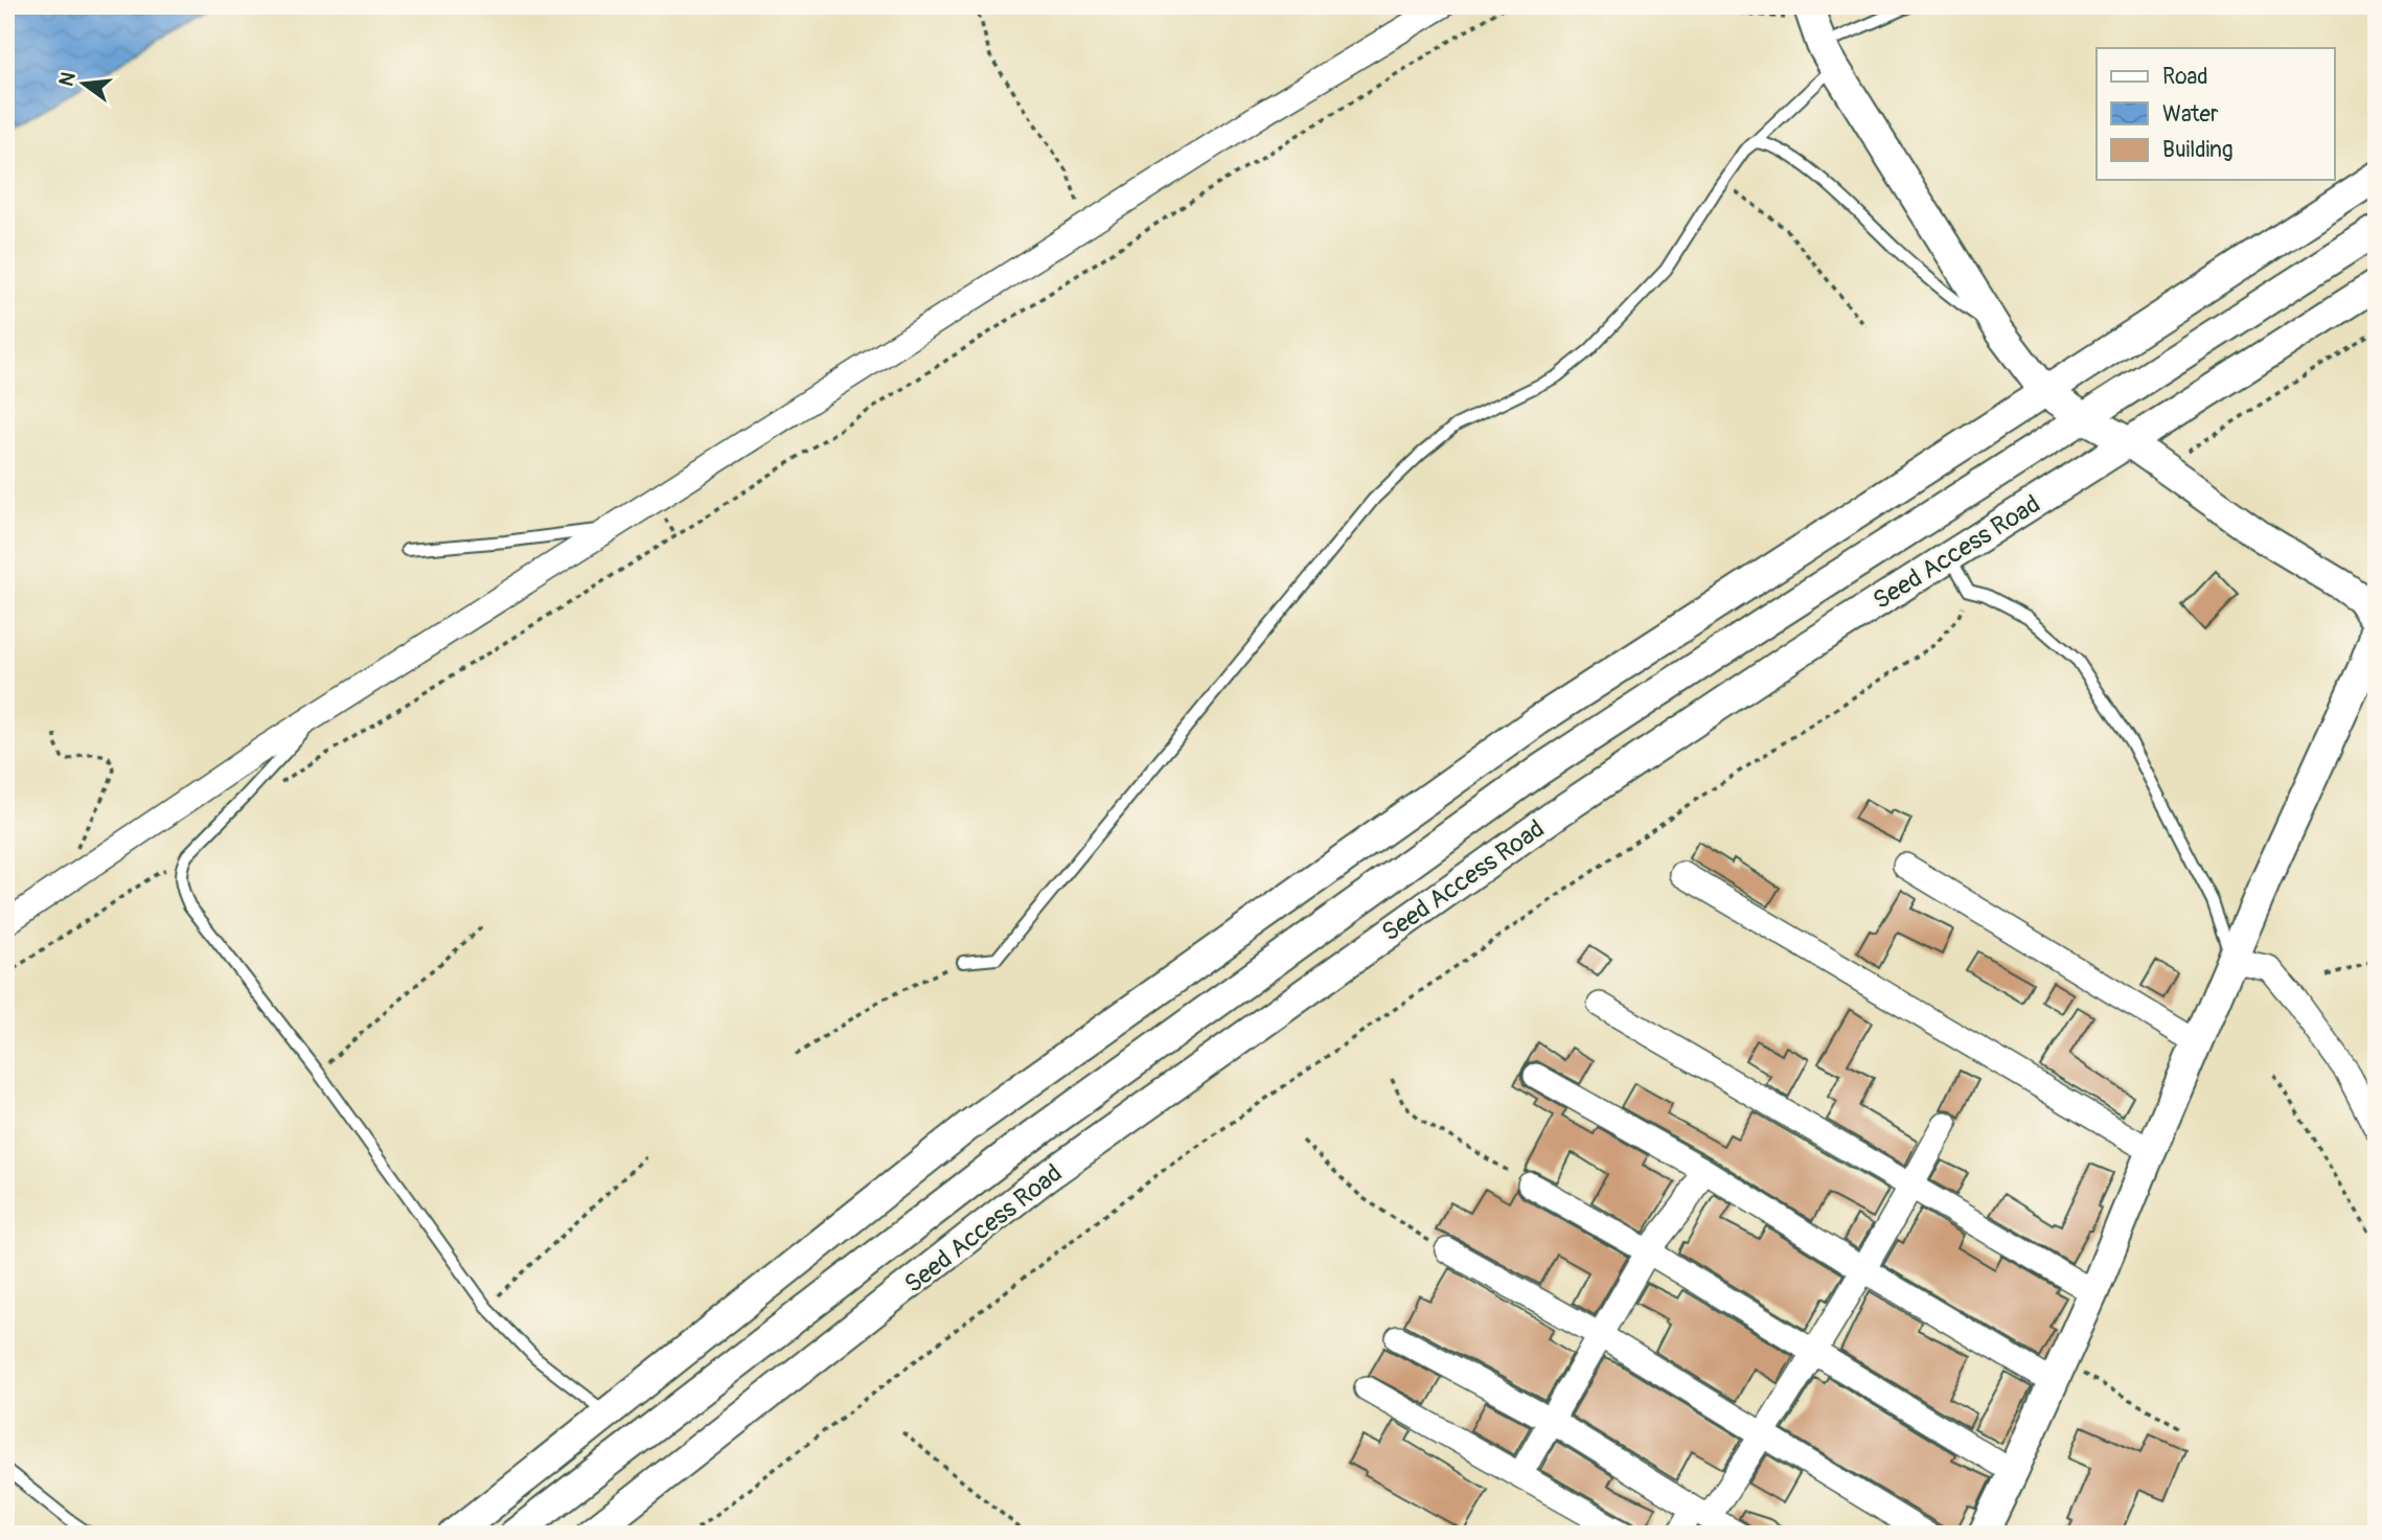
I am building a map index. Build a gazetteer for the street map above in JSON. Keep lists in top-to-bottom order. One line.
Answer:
{"streets":{"street":["Seed Access Road"]},"legend":["Road","Water","Building"],"north":"left"}
